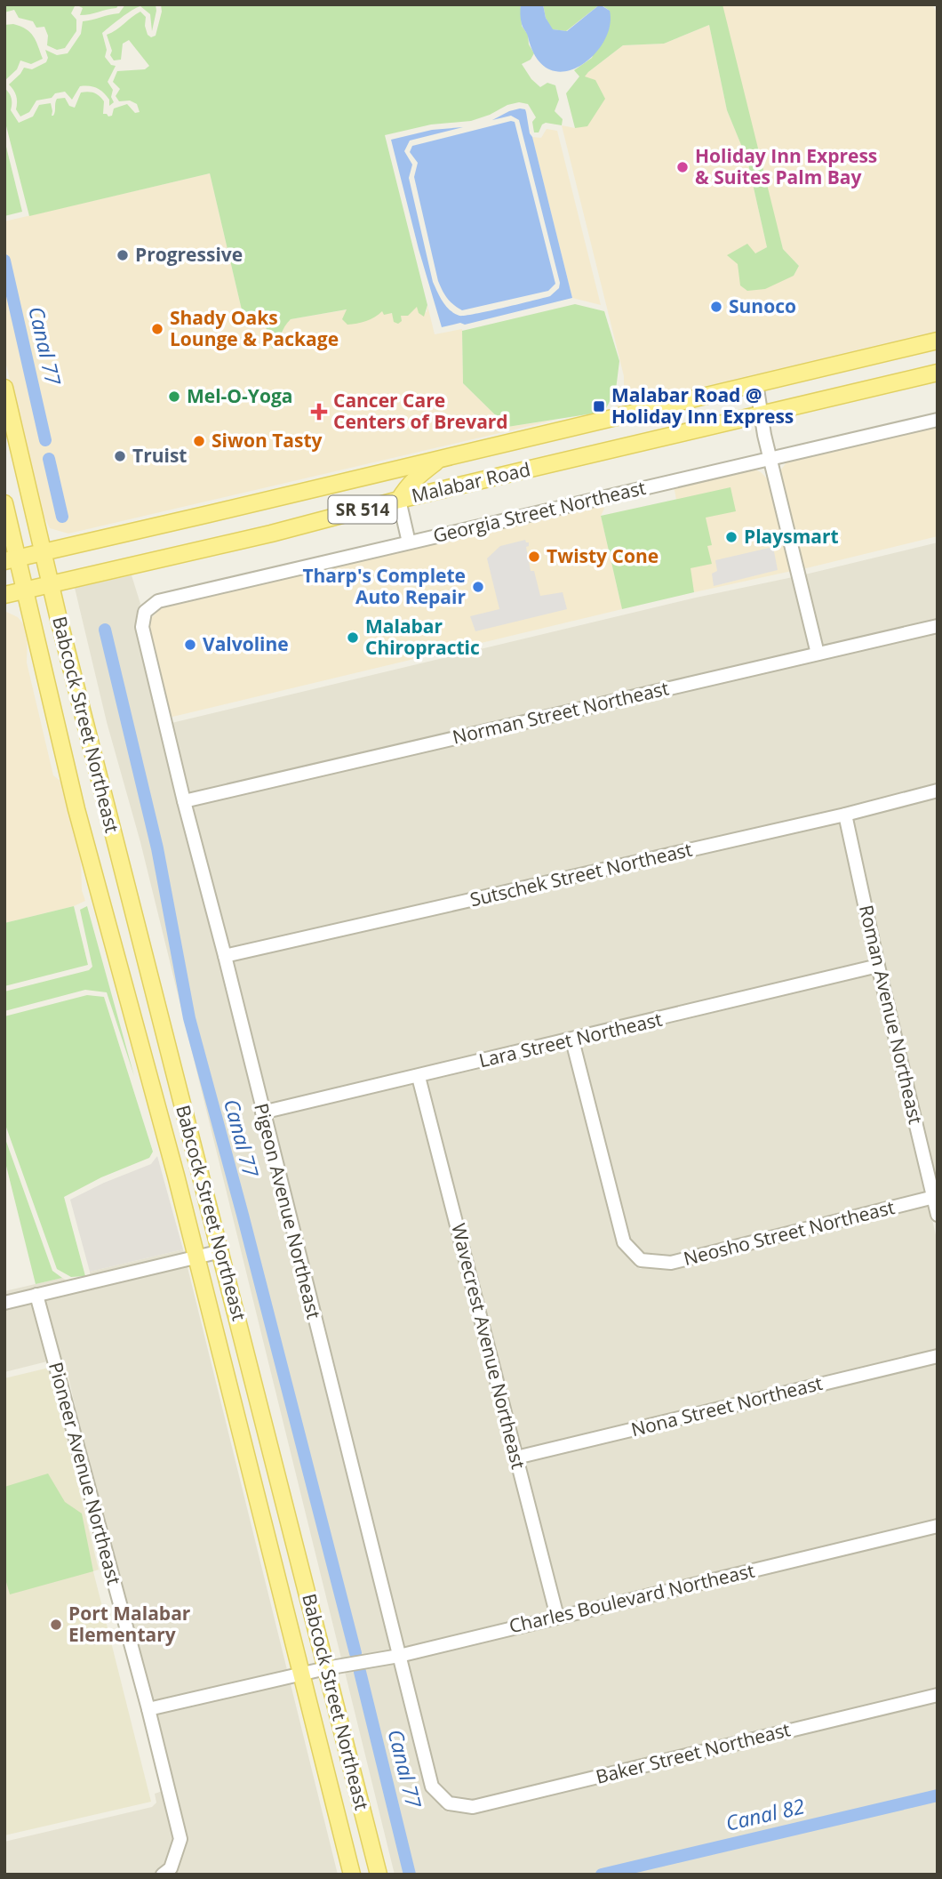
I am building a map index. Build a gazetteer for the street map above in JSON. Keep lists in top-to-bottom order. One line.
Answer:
{"streets":{"main road":["Malabar Road","SR 514","Babcock Street Northeast"],"street":["Georgia Street Northeast","Norman Street Northeast","Sutschek Street Northeast","Roman Avenue Northeast","Lara Street Northeast","Pigeon Avenue Northeast","Neosho Street Northeast","Wavecrest Avenue Northeast","Nona Street Northeast","Pioneer Avenue Northeast","Charles Boulevard Northeast","Baker Street Northeast"]},"crossings":[["Malabar Road","Babcock Street Northeast"],["Georgia Street Northeast","Pigeon Avenue Northeast"],["Norman Street Northeast","Pigeon Avenue Northeast"],["Babcock Street Northeast","Charles Boulevard Northeast"],["Sutschek Street Northeast","Roman Avenue Northeast"],["Sutschek Street Northeast","Pigeon Avenue Northeast"],["Roman Avenue Northeast","Lara Street Northeast"],["Roman Avenue Northeast","Neosho Street Northeast"],["Lara Street Northeast","Pigeon Avenue Northeast"],["Lara Street Northeast","Neosho Street Northeast"],["Lara Street Northeast","Wavecrest Avenue Northeast"],["Pigeon Avenue Northeast","Charles Boulevard Northeast"],["Pigeon Avenue Northeast","Baker Street Northeast"],["Wavecrest Avenue Northeast","Nona Street Northeast"],["Wavecrest Avenue Northeast","Charles Boulevard Northeast"],["Pioneer Avenue Northeast","Charles Boulevard Northeast"]],"water":["Canal 77","Canal 82"],"places":{"other":["Holiday Inn Express & Suites Palm Bay","Progressive","Sunoco","Shady Oaks Lounge & Package","Mel-O-Yoga","Siwon Tasty","Truist","Playsmart","Twisty Cone","Tharp's Complete Auto Repair","Malabar Chiropractic","Valvoline","Port Malabar Elementary"],"transit":["Malabar Road @ Holiday Inn Express"],"health":["Cancer Care Centers of Brevard"]}}
